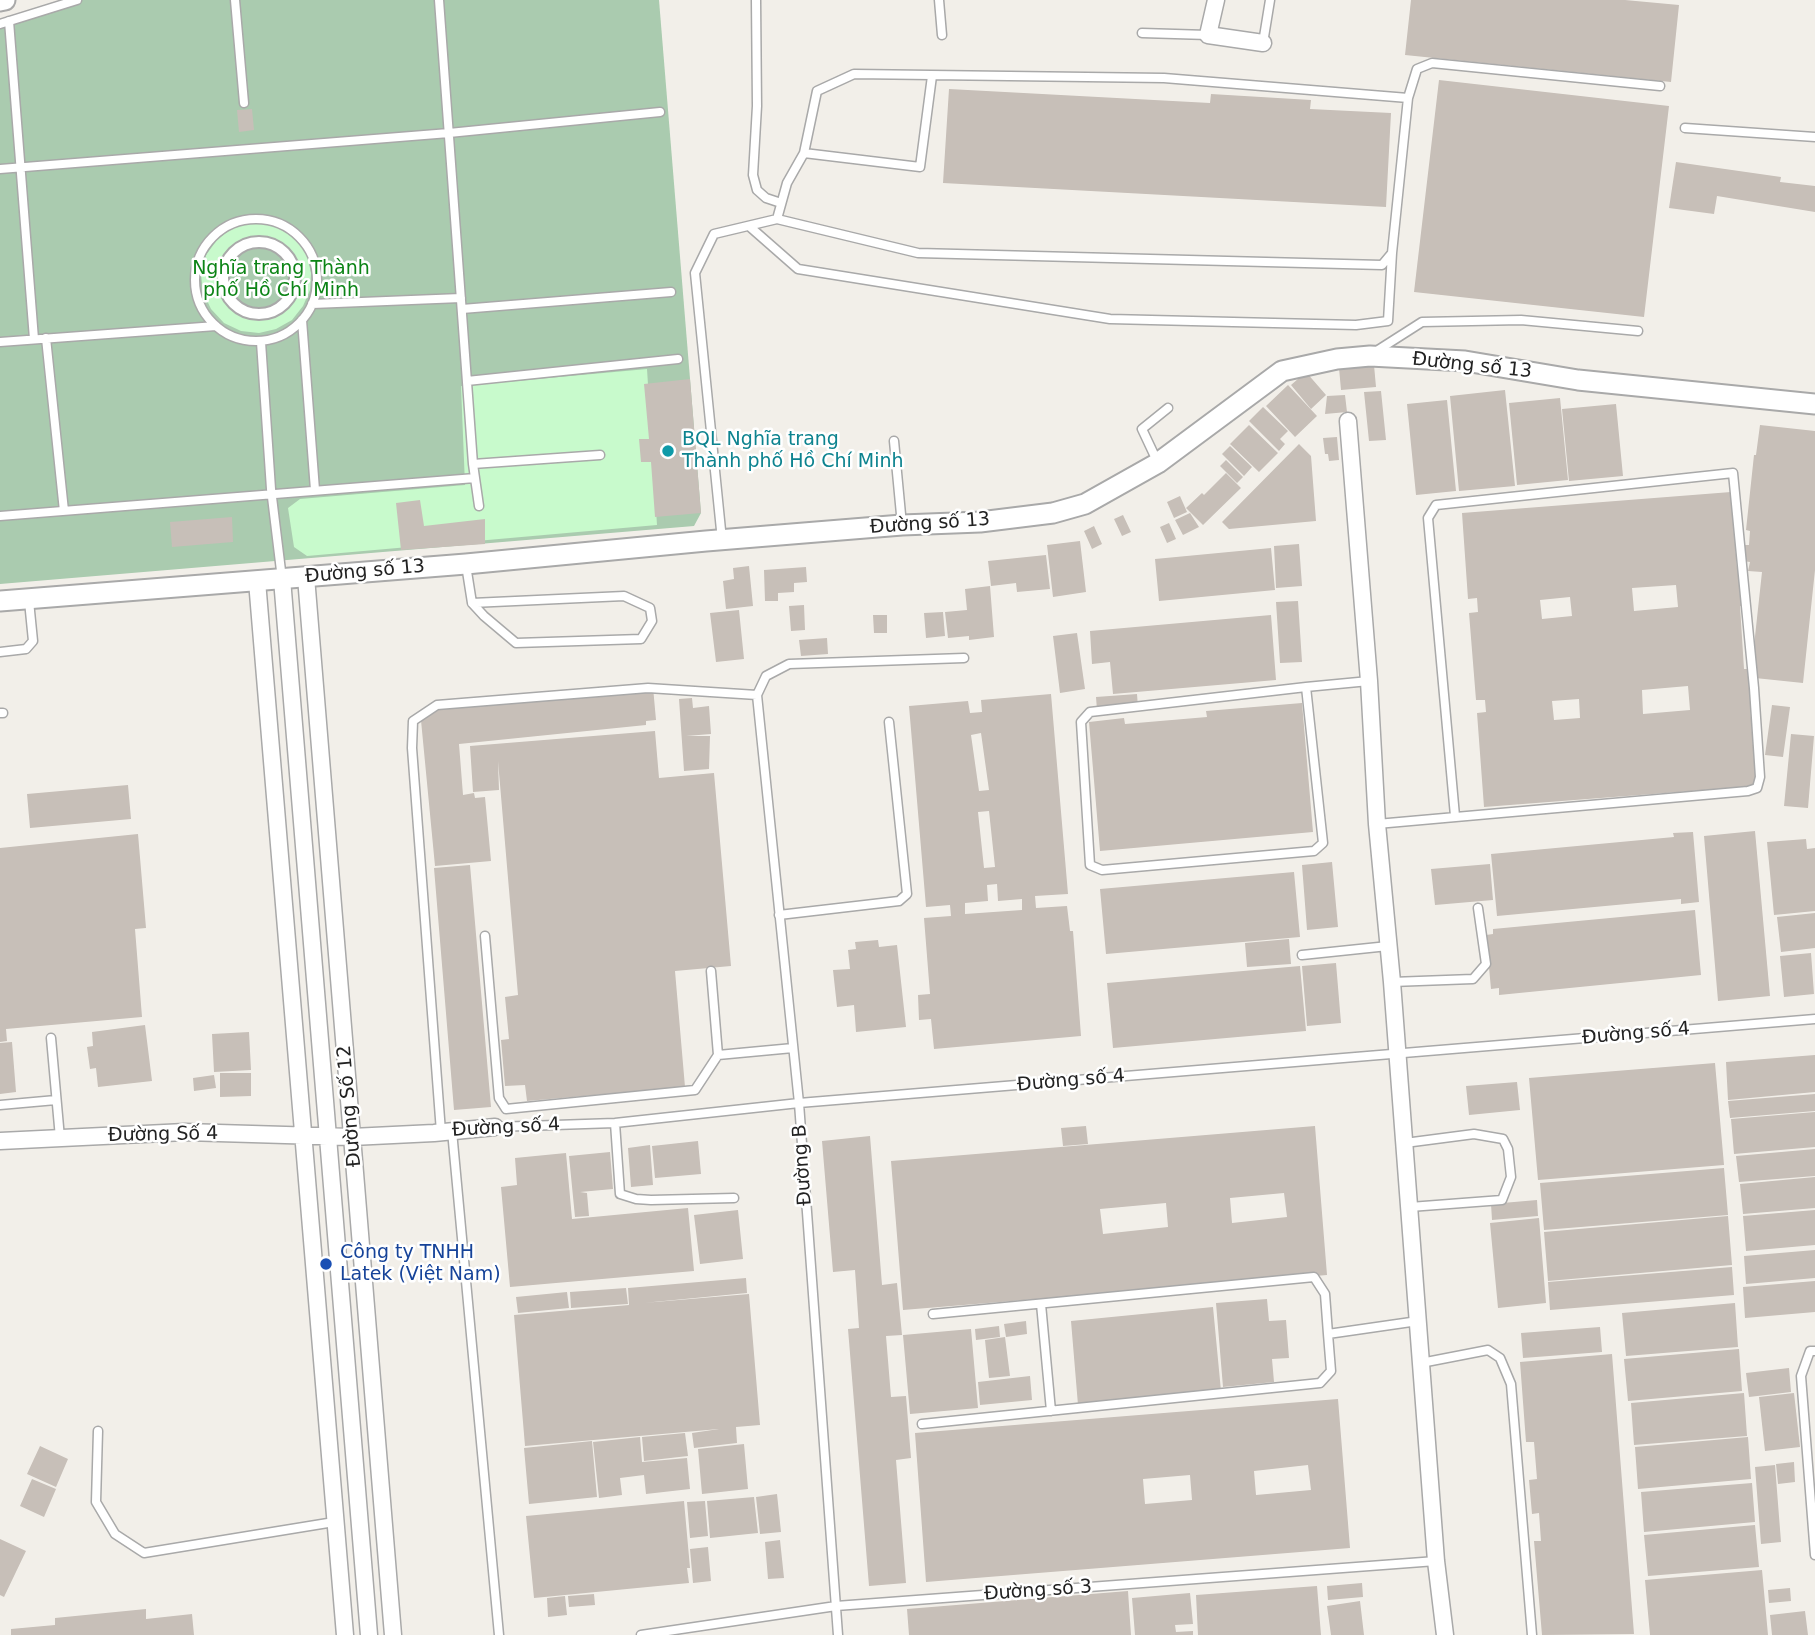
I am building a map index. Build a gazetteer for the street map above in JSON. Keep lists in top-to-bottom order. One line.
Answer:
{"streets":{"street":["Đường số 13","Đường số 4","Đường Số 12","Đường Số 4"],"lane":["Đường B","Đường số 3"]},"crossings":[["Đường số 13","Đường Số 12"],["Đường số 4","Đường Số 12"],["Đường số 4","Đường Số 4"],["Đường số 4","Đường B"],["Đường Số 12","Đường Số 4"],["Đường B","Đường số 3"]],"parks":["Nghĩa trang Thành phố Hồ Chí Minh"],"places":["BQL Nghĩa trang Thành phố Hồ Chí Minh","Công ty TNHH Latek (Việt Nam)"]}
